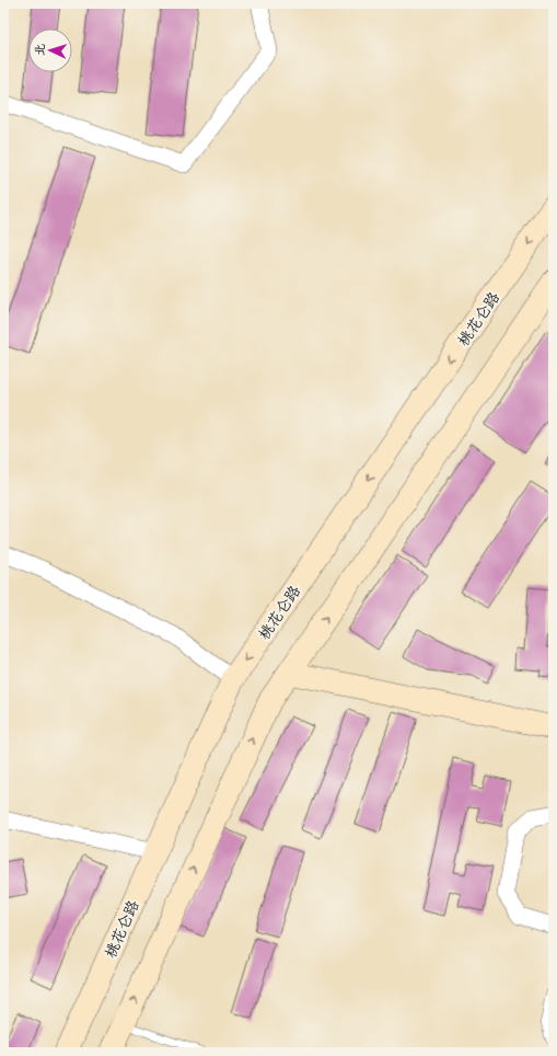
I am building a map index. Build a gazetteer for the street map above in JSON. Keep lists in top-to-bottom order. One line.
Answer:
{"streets":{"main road":["桃花仑路"]},"north":"left"}
